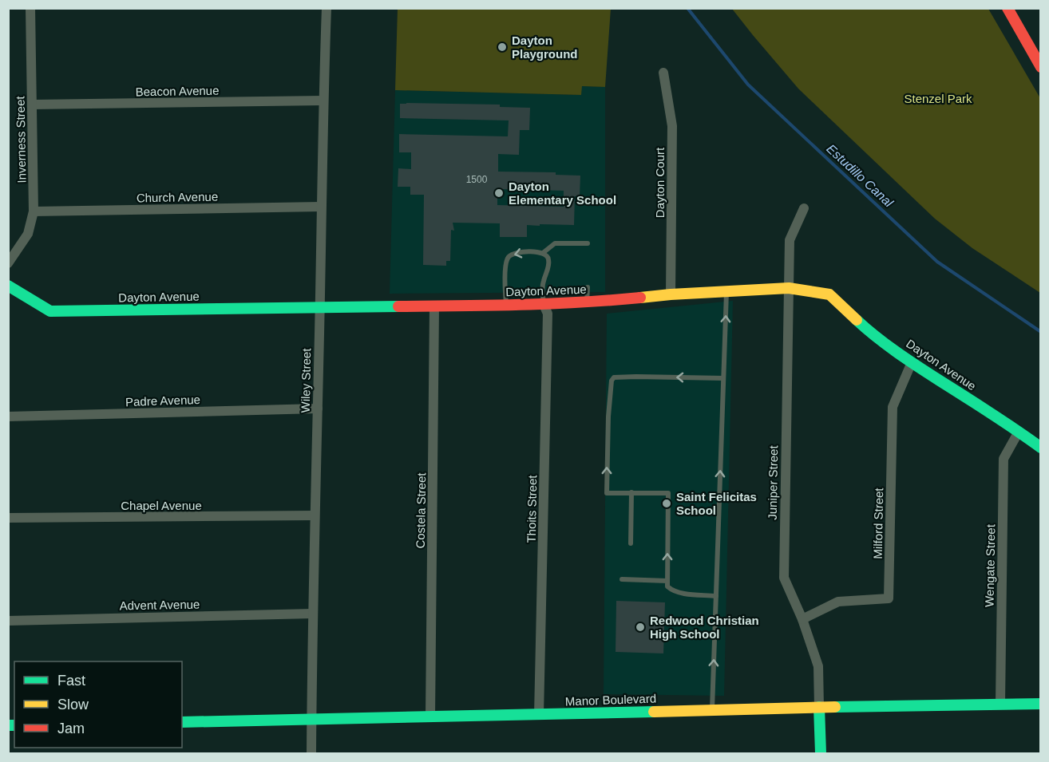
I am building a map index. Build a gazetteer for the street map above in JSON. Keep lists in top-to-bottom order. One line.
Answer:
{"streets":{"street":["Beacon Avenue","Inverness Street","Dayton Court","Church Avenue","Dayton Avenue","Wiley Street","Padre Avenue","Juniper Street","Chapel Avenue","Thoits Street","Costela Street","Milford Street","Wengate Street","Advent Avenue","Manor Boulevard"]},"crossings":[["Beacon Avenue","Inverness Street"],["Beacon Avenue","Wiley Street"],["Inverness Street","Church Avenue"],["Dayton Court","Dayton Avenue"],["Church Avenue","Wiley Street"],["Dayton Avenue","Wiley Street"],["Dayton Avenue","Juniper Street"],["Dayton Avenue","Thoits Street"],["Dayton Avenue","Costela Street"],["Dayton Avenue","Milford Street"],["Dayton Avenue","Wengate Street"],["Wiley Street","Padre Avenue"],["Wiley Street","Chapel Avenue"],["Wiley Street","Advent Avenue"],["Wiley Street","Manor Boulevard"],["Juniper Street","Milford Street"],["Juniper Street","Manor Boulevard"],["Thoits Street","Manor Boulevard"],["Costela Street","Manor Boulevard"],["Wengate Street","Manor Boulevard"]],"water":["Estudillo Canal"],"parks":["Stenzel Park"],"places":["Dayton Playground","Dayton Elementary School","Saint Felicitas School","Redwood Christian High School"],"house_numbers":["1500"],"legend":["Fast","Slow","Jam"]}
